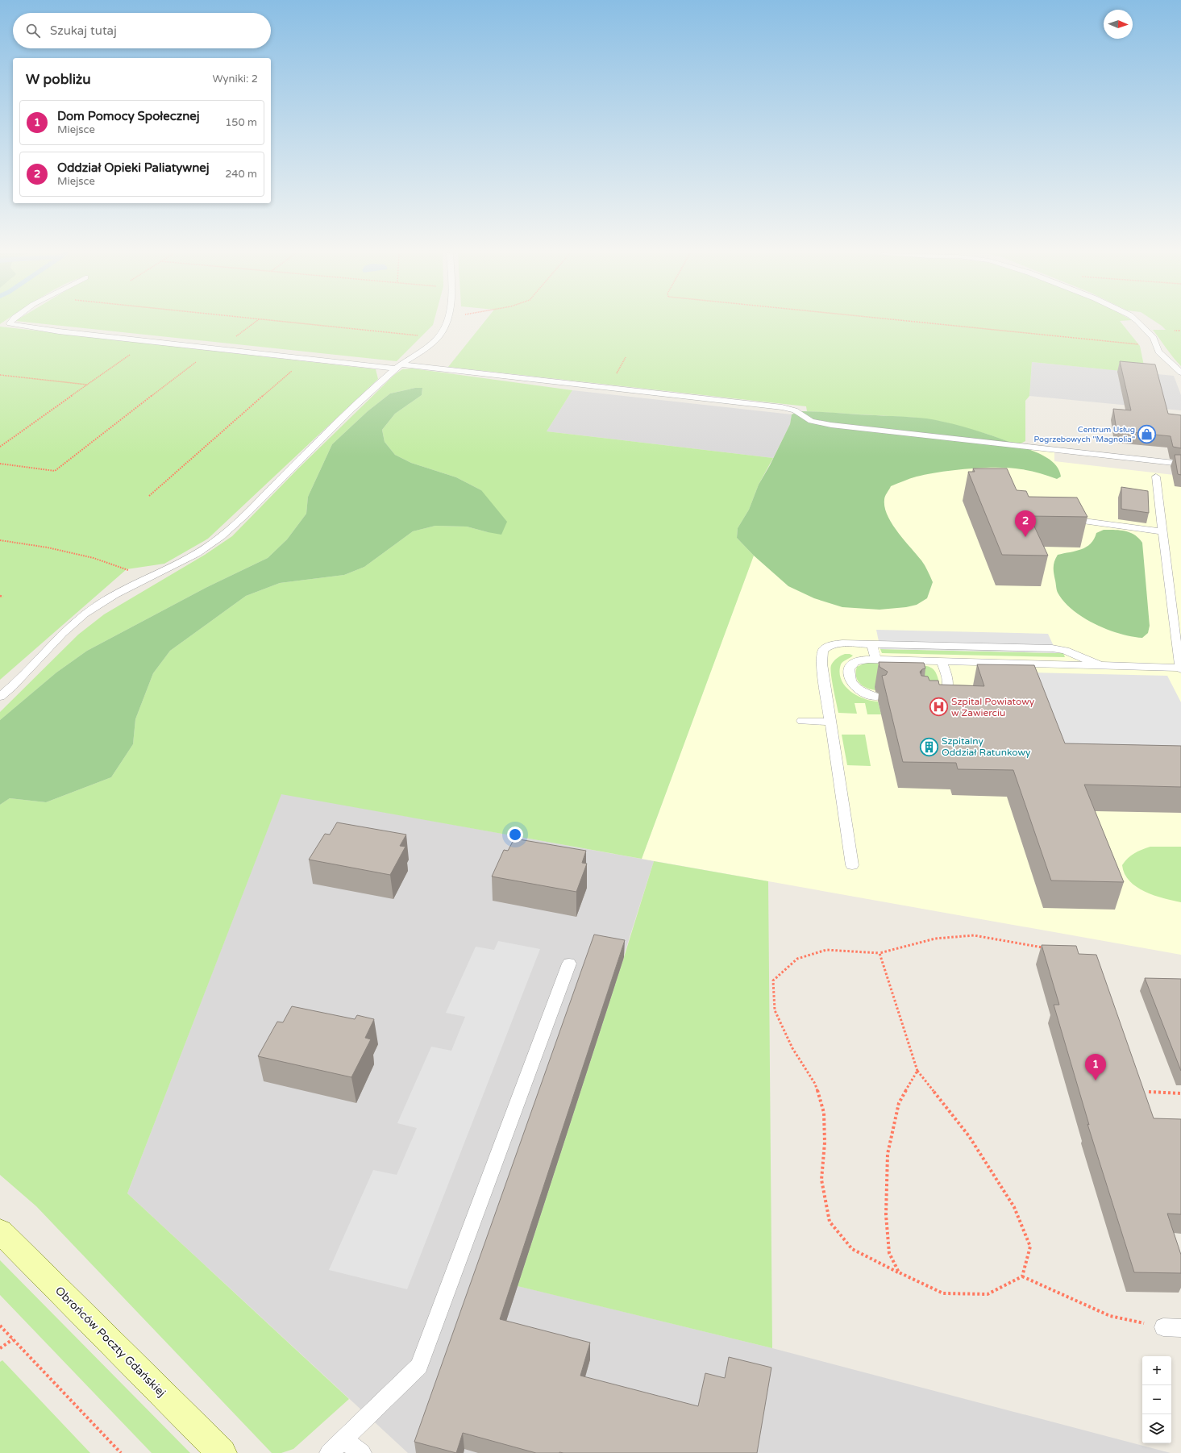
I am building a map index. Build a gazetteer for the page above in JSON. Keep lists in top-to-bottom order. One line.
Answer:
{"streets":{"street":["Obrońców Poczty Gdańskiej"]},"places":{"shop":["Centrum Usług Pogrzebowych \"Magnolia\""],"hospital":["Szpital Powiatowy w Zawierciu"],"building":["Szpitalny Oddział Ratunkowy"]},"north":"right","page":{"search":"Szukaj tutaj","heading":["W pobliżu","Wyniki: 2"],"list":[{"mark":"1","name":"Dom Pomocy Społecznej","note":"Miejsce","value":"150 m"},{"mark":"2","name":"Oddział Opieki Paliatywnej","note":"Miejsce","value":"240 m"}],"pins":["2","1"],"map_buttons":["+","−"]}}
